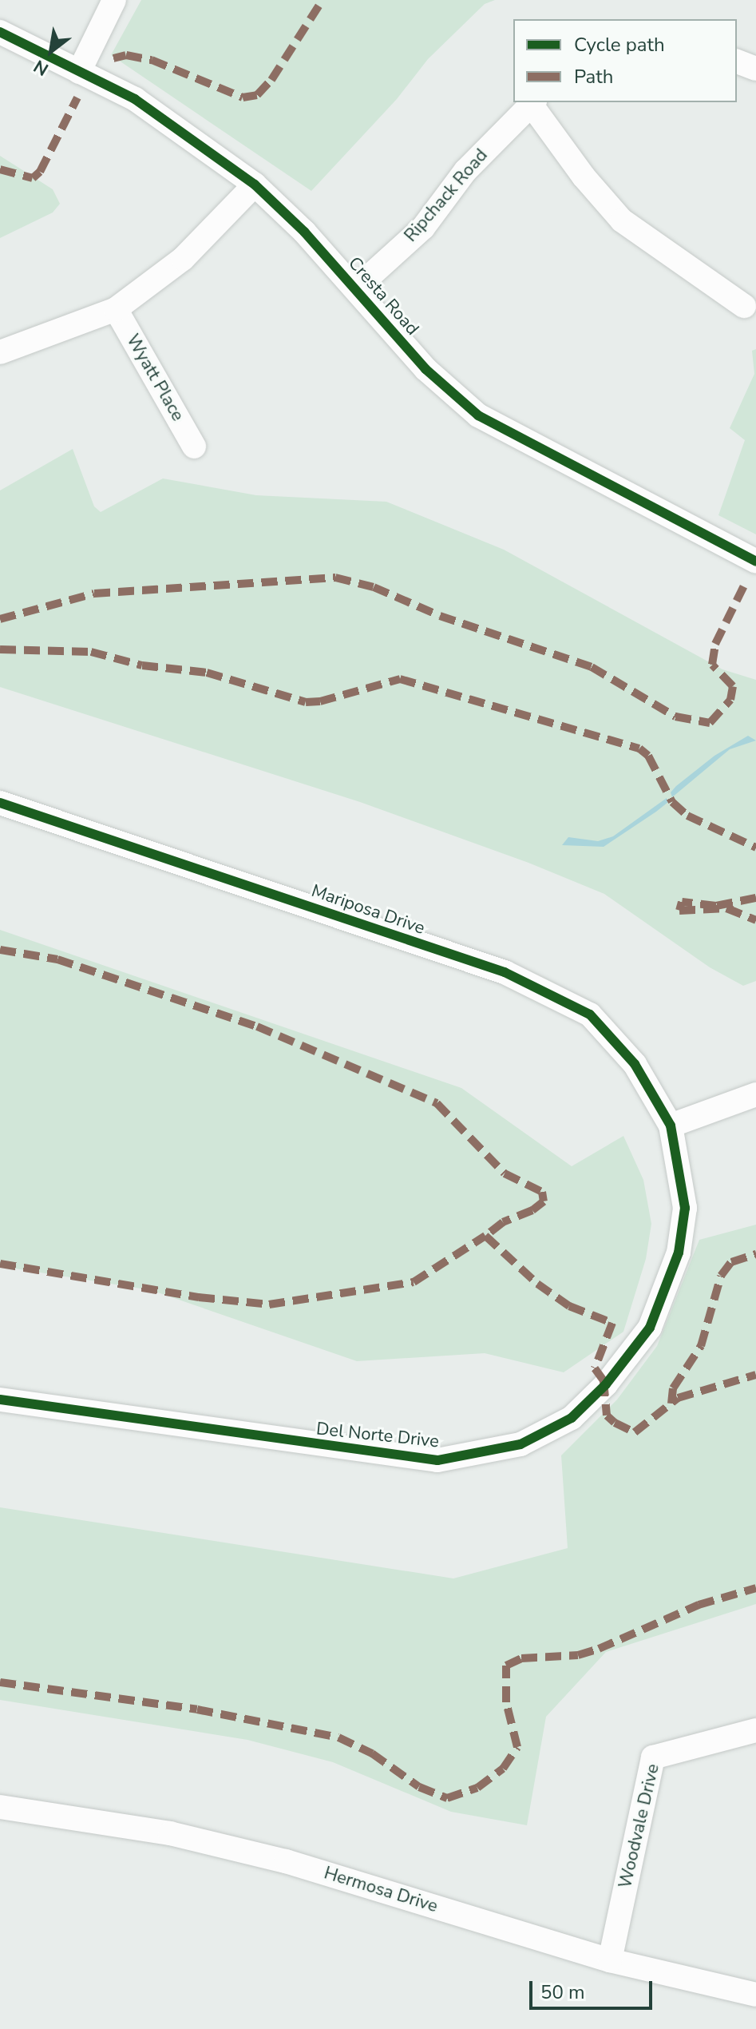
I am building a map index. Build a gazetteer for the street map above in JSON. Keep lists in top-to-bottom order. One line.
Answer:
{"streets":{"street":["Ripchack Road","Cresta Road","Wyatt Place","Mariposa Drive","Del Norte Drive","Woodvale Drive","Hermosa Drive"]},"crossings":[["Ripchack Road","Cresta Road"],["Mariposa Drive","Del Norte Drive"],["Woodvale Drive","Hermosa Drive"]],"legend":["Cycle path","Path"],"scale_bar":"50 m","north":"bottom left"}
